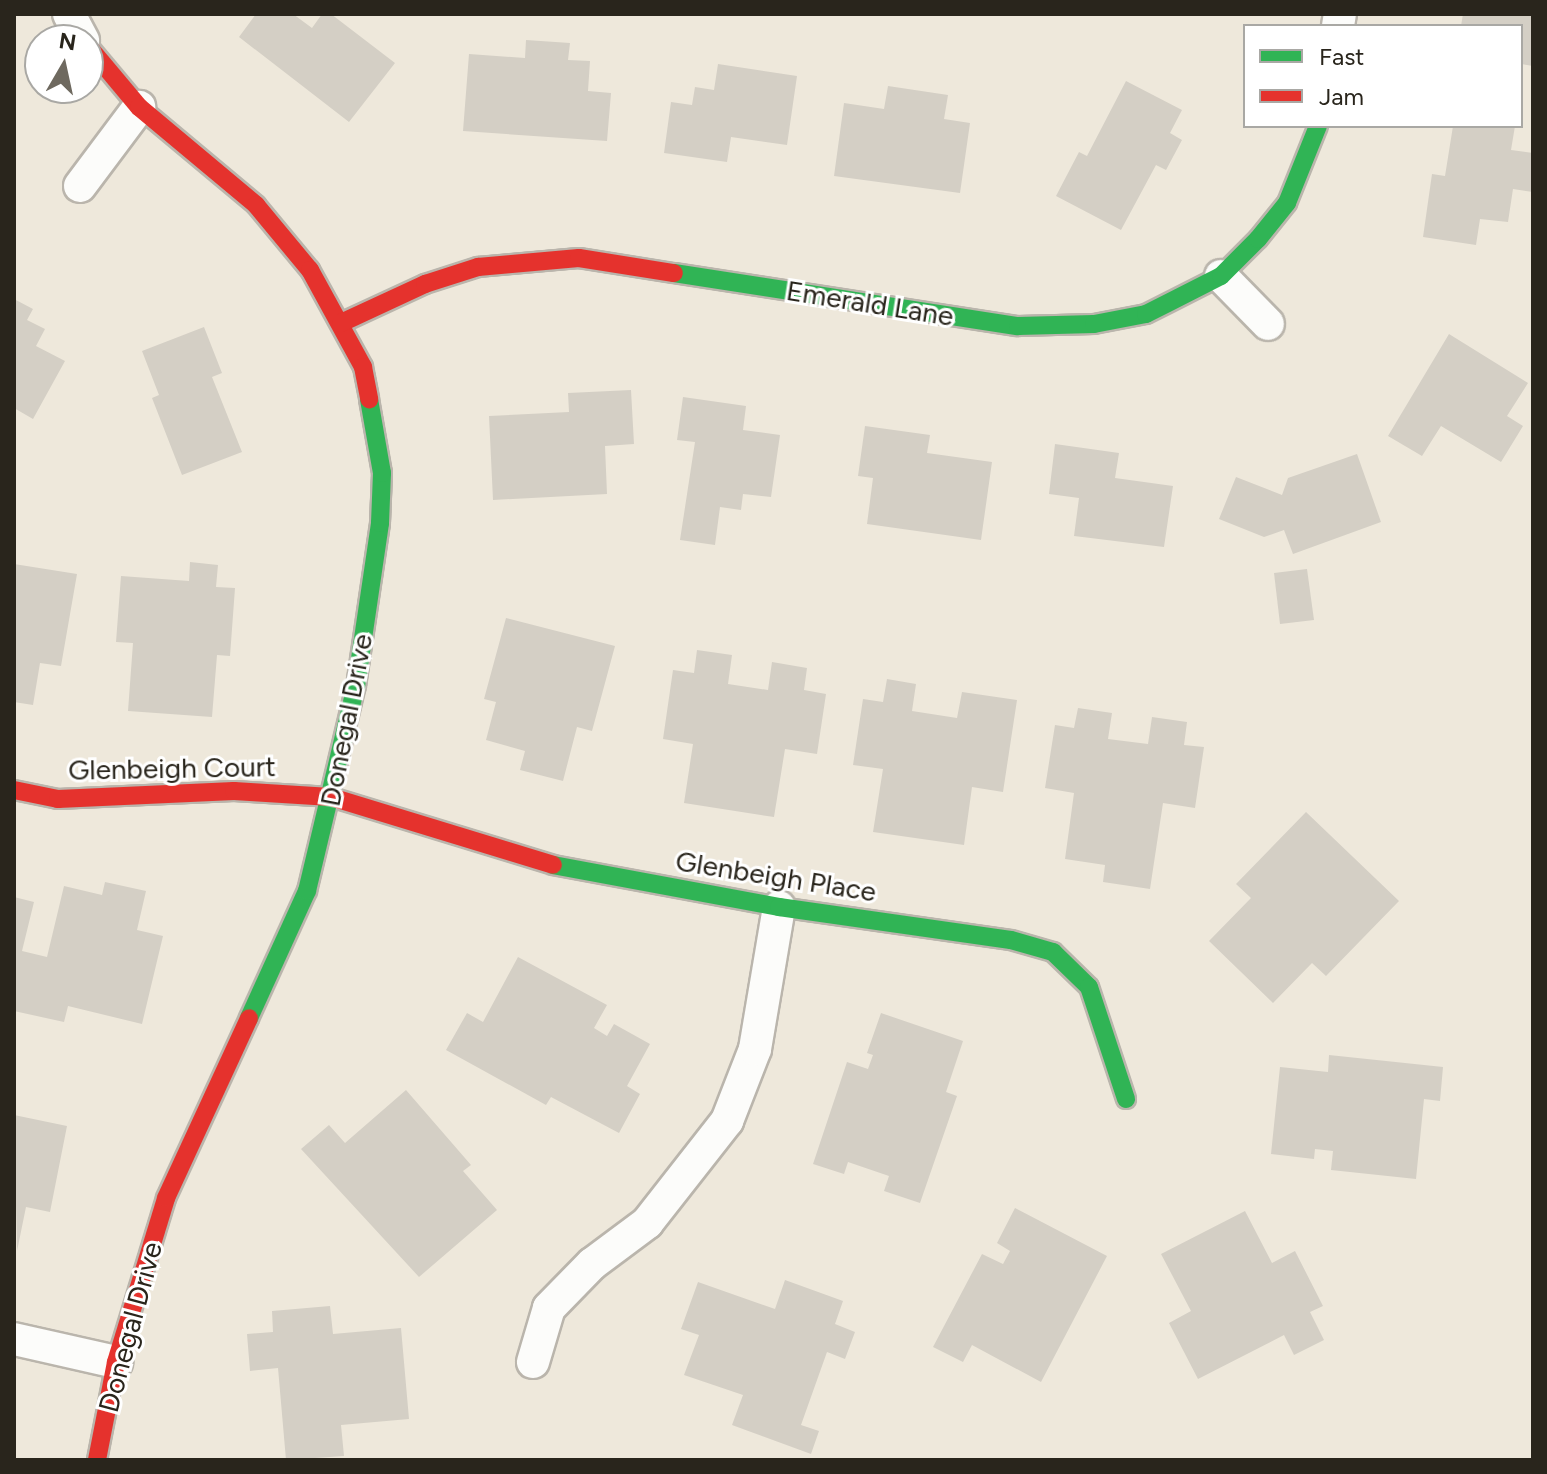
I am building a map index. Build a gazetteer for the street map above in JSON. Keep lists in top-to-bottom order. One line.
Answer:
{"streets":{"street":["Emerald Lane","Donegal Drive","Glenbeigh Court","Glenbeigh Place"]},"crossings":[["Emerald Lane","Donegal Drive"],["Donegal Drive","Glenbeigh Court"],["Donegal Drive","Glenbeigh Place"],["Glenbeigh Court","Glenbeigh Place"]],"legend":["Fast","Jam"],"north":"top"}
